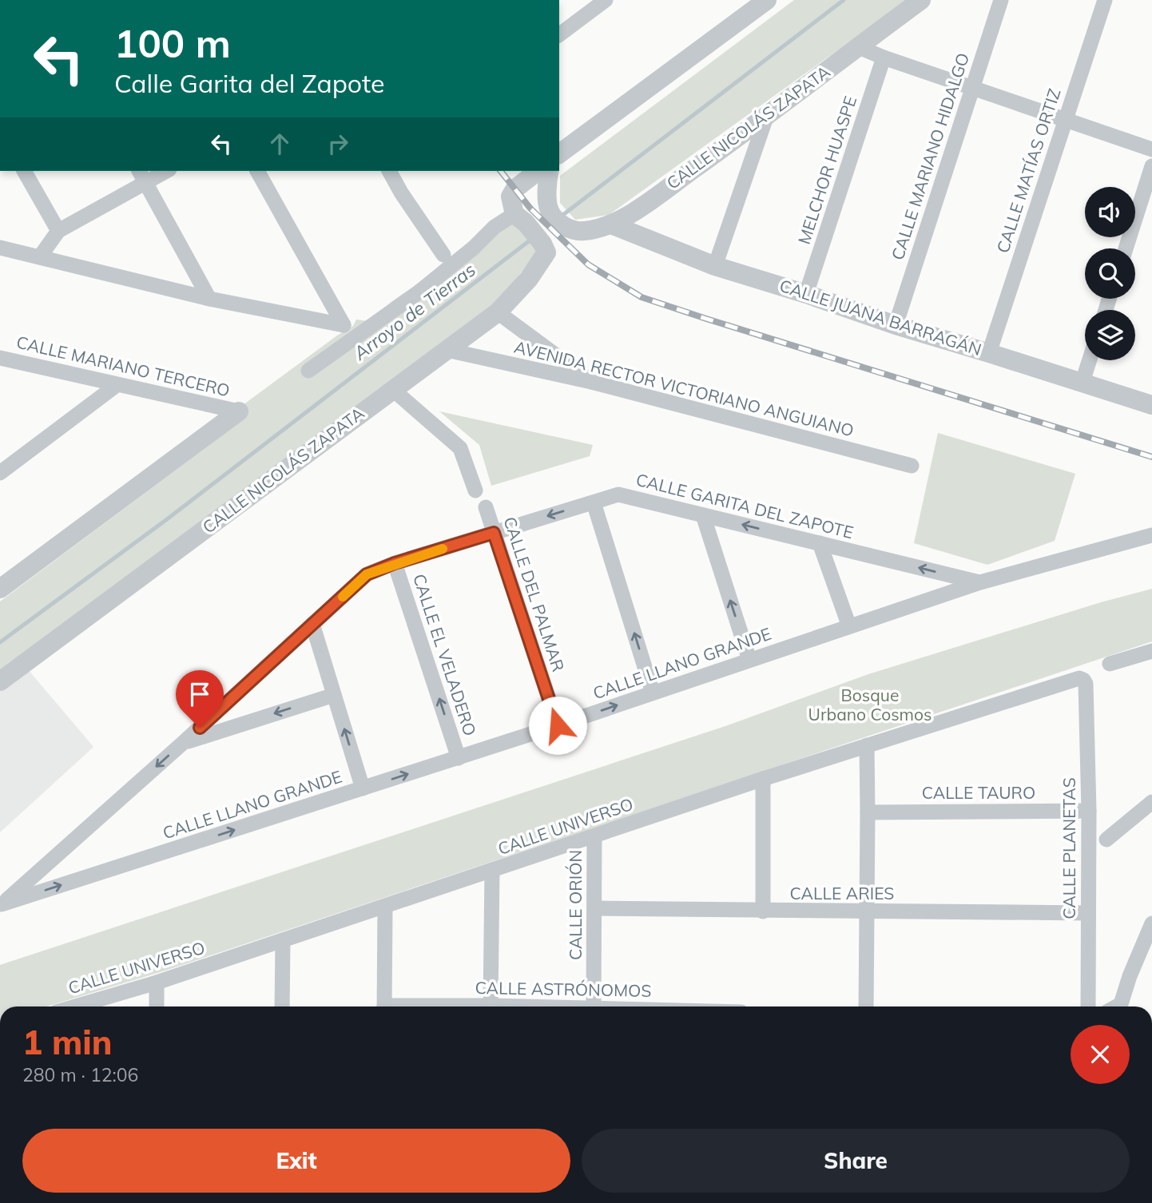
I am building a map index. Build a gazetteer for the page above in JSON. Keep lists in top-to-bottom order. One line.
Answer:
{"streets":{"street":["CALLE NICOLÁS ZAPATA","CALLE MARIANO HIDALGO","MELCHOR HUASPE","CALLE MATÍAS ORTIZ","CALLE JUANA BARRAGÁN","CALLE MARIANO TERCERO","AVENIDA RECTOR VICTORIANO ANGUIANO","CALLE GARITA DEL ZAPOTE","CALLE DEL PALMAR","CALLE EL VELADERO","CALLE LLANO GRANDE","CALLE TAURO","CALLE UNIVERSO","CALLE PLANETAS","CALLE ARIES","CALLE ORIÓN","CALLE ASTRÓNOMOS"]},"crossings":[["CALLE NICOLÁS ZAPATA","CALLE JUANA BARRAGÁN"],["CALLE NICOLÁS ZAPATA","AVENIDA RECTOR VICTORIANO ANGUIANO"],["CALLE MARIANO HIDALGO","CALLE JUANA BARRAGÁN"],["MELCHOR HUASPE","CALLE JUANA BARRAGÁN"],["CALLE MATÍAS ORTIZ","CALLE JUANA BARRAGÁN"],["CALLE GARITA DEL ZAPOTE","CALLE DEL PALMAR"],["CALLE GARITA DEL ZAPOTE","CALLE EL VELADERO"],["CALLE GARITA DEL ZAPOTE","CALLE LLANO GRANDE"],["CALLE DEL PALMAR","CALLE LLANO GRANDE"],["CALLE EL VELADERO","CALLE LLANO GRANDE"],["CALLE TAURO","CALLE PLANETAS"],["CALLE UNIVERSO","CALLE PLANETAS"],["CALLE UNIVERSO","CALLE ORIÓN"],["CALLE PLANETAS","CALLE ARIES"],["CALLE ARIES","CALLE ORIÓN"]],"one_way":["CALLE GARITA DEL ZAPOTE","CALLE LLANO GRANDE"],"water":["Arroyo de Tierras"],"parks":["Bosque Urbano Cosmos"],"page":{"turn":["100 m","Calle Garita del Zapote"],"heading":["1 min","280 m · 12:06"],"buttons":["Exit","Share"]}}
